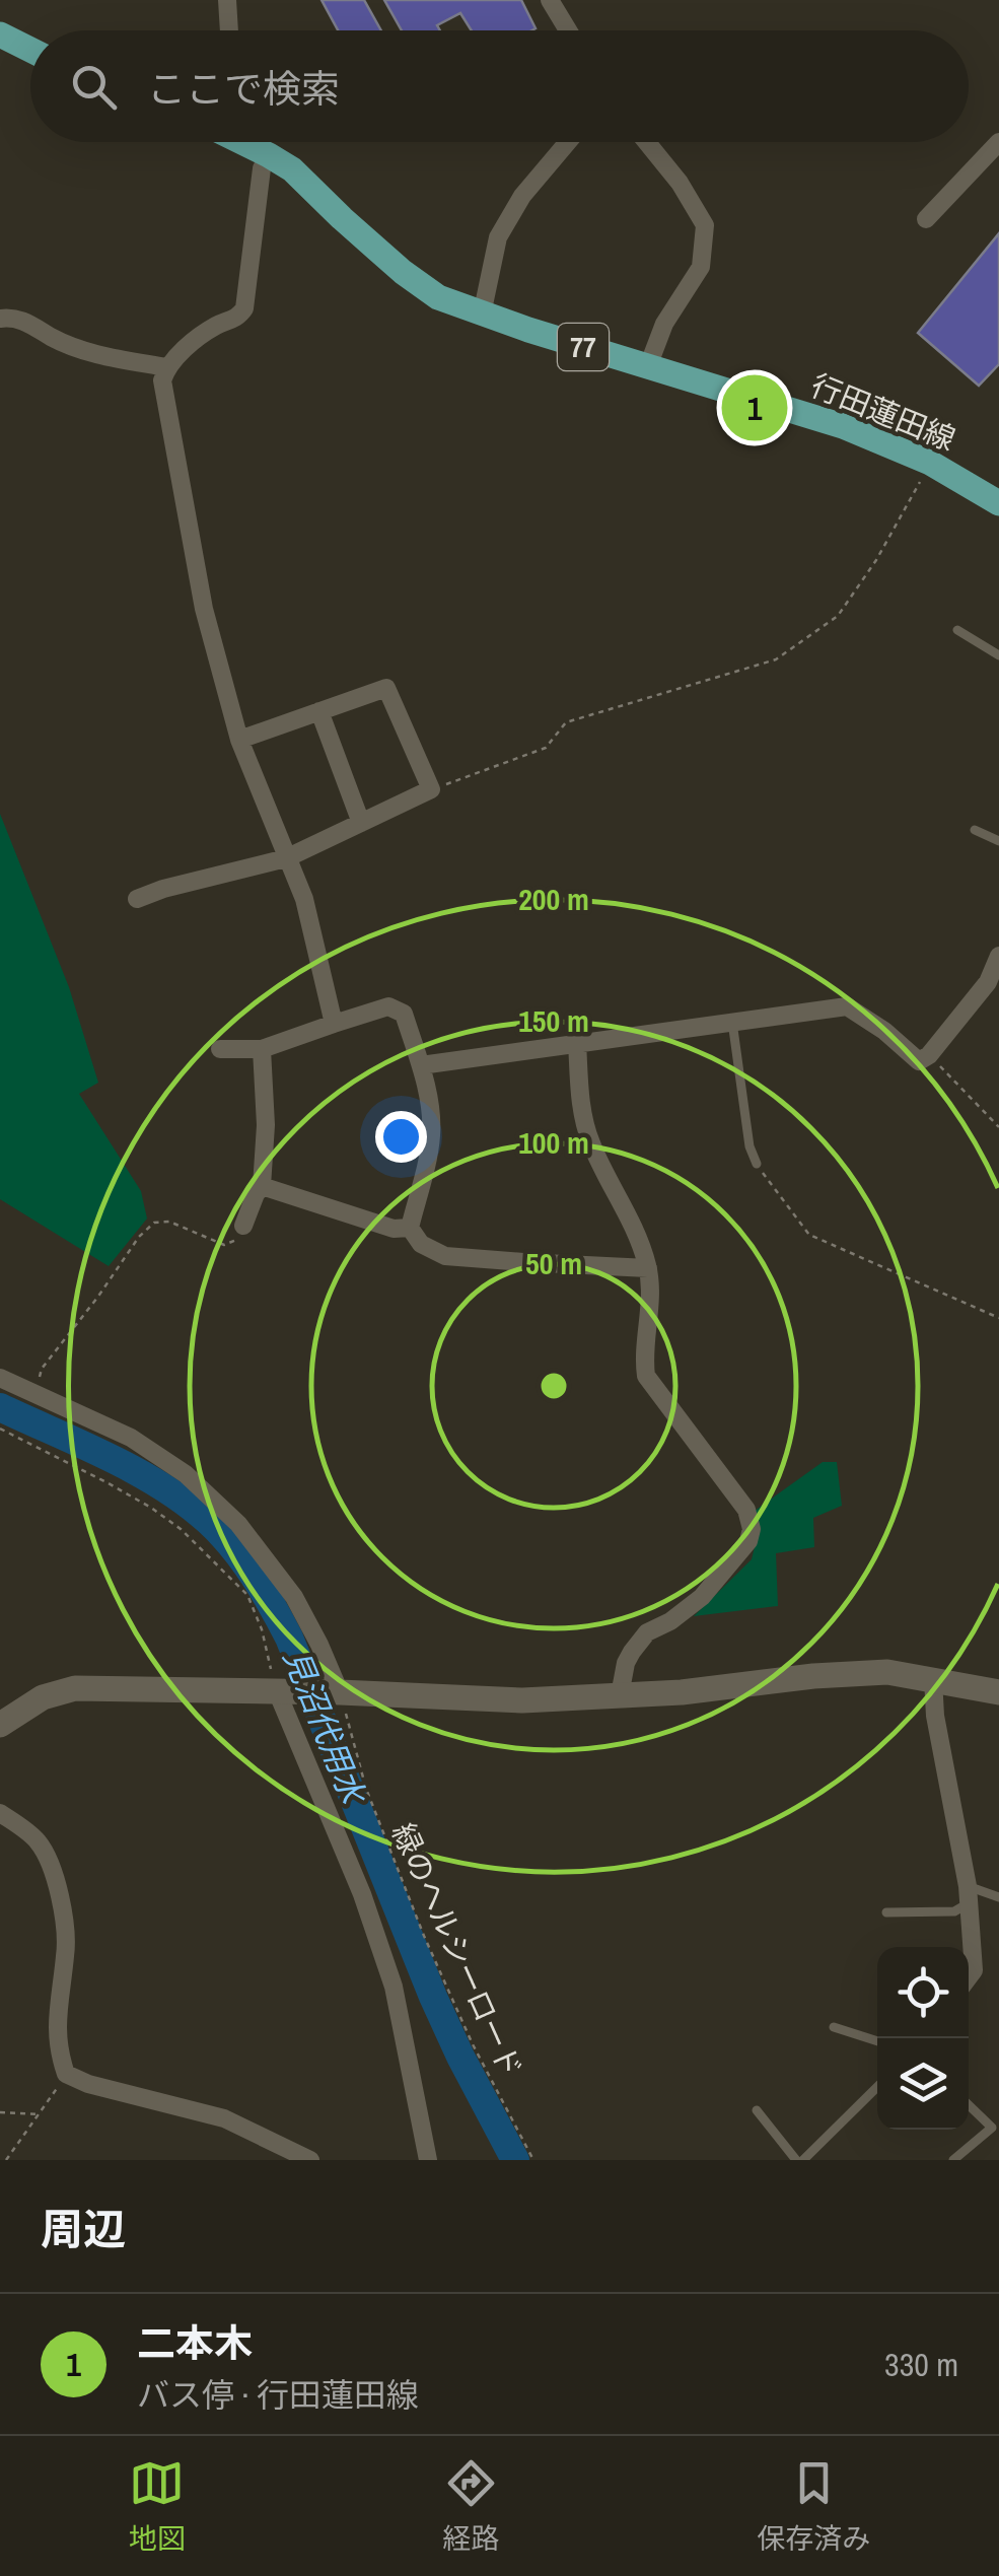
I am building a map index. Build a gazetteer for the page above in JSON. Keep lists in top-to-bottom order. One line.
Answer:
{"streets":{"main road":["77","行田蓮田線"],"path":["緑のヘルシーロード"]},"water":["見沼代用水"],"page":{"search":"ここで検索","pins":"1","heading":"周辺","list":[{"mark":"1","name":"二本木","note":"バス停 · 行田蓮田線","value":"330 m"}],"nav":["地図","経路","保存済み"]},"rings":["200 m","150 m","100 m","50 m"]}
